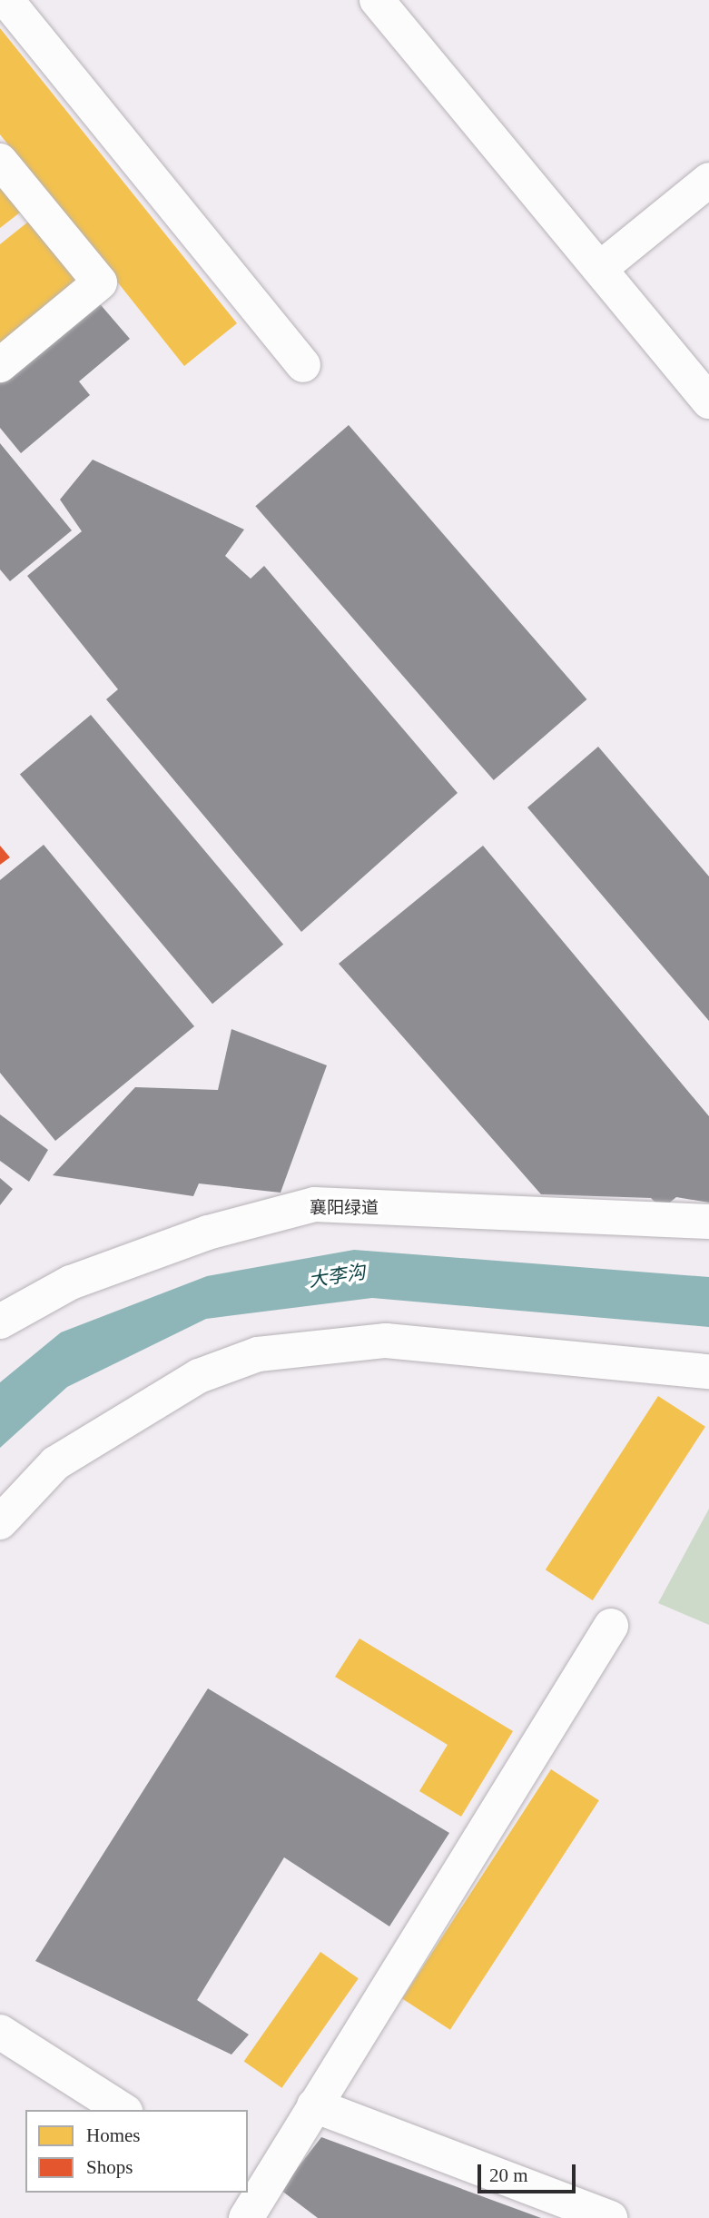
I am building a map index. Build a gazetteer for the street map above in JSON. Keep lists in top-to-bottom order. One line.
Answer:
{"streets":{"street":["襄阳绿道"]},"water":["大李沟"],"legend":["Homes","Shops"],"scale_bar":"20 m"}
